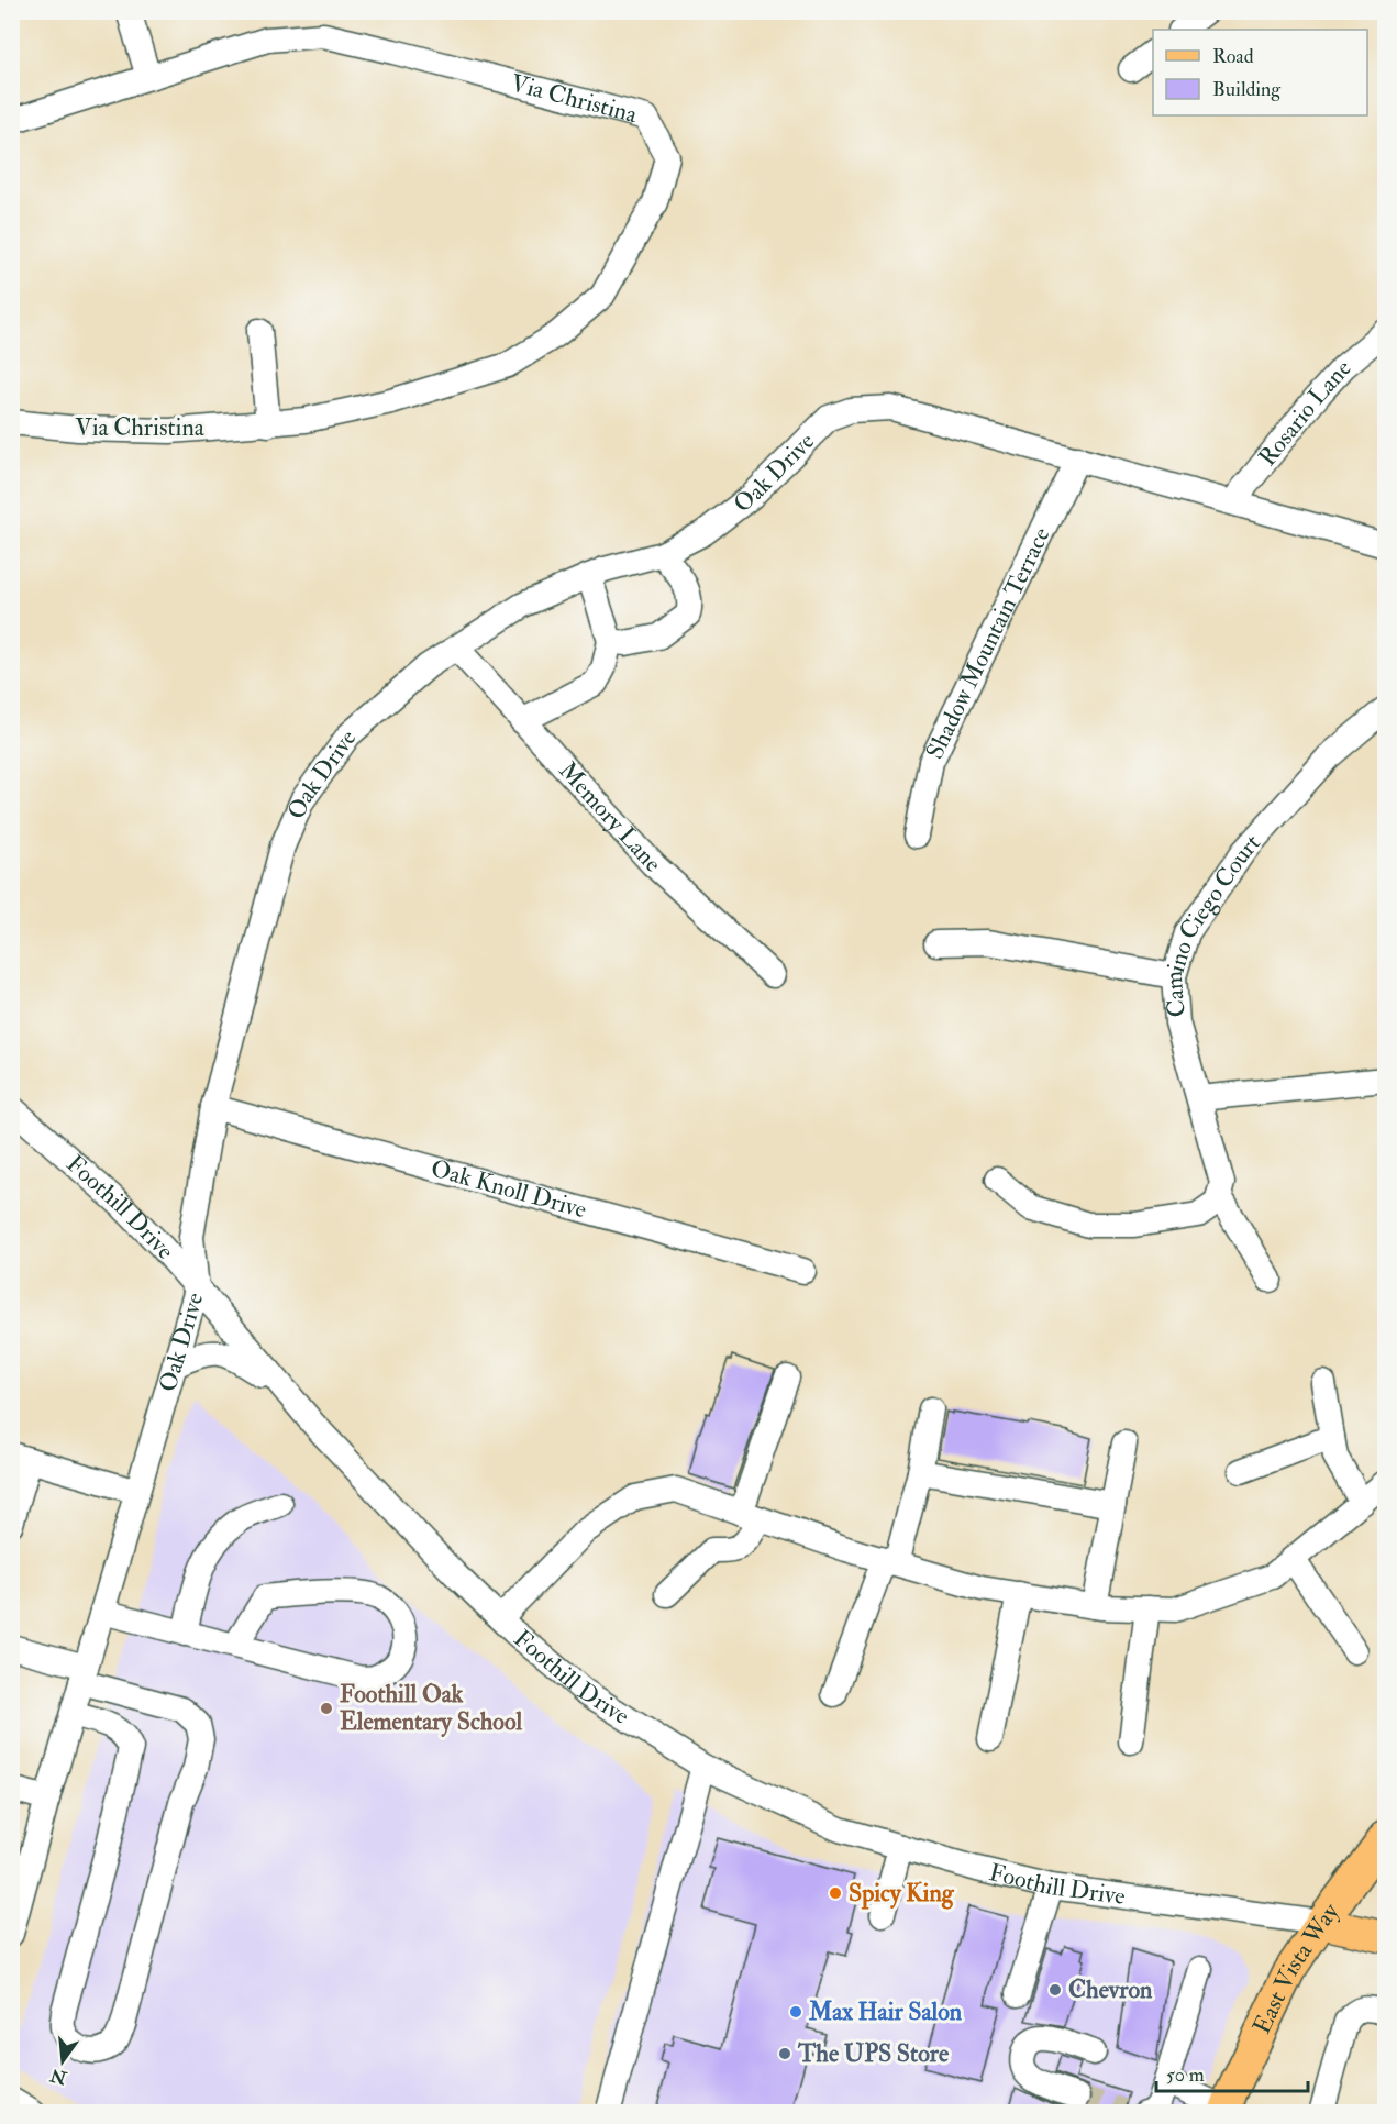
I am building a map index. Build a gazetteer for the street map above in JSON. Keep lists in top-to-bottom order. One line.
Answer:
{"streets":{"main road":["East Vista Way"],"street":["Via Christina","Rosario Lane","Oak Drive","Shadow Mountain Terrace","Memory Lane","Camino Ciego Court","Oak Knoll Drive","Foothill Drive"]},"crossings":[["Rosario Lane","Oak Drive"],["Oak Drive","Shadow Mountain Terrace"],["Oak Drive","Memory Lane"],["Oak Drive","Oak Knoll Drive"],["Oak Drive","Foothill Drive"],["Foothill Drive","East Vista Way"]],"places":["Foothill Oak Elementary School","Spicy King","Chevron","Max Hair Salon","The UPS Store"],"legend":["Road","Building"],"scale_bar":"50 m","north":"bottom"}
